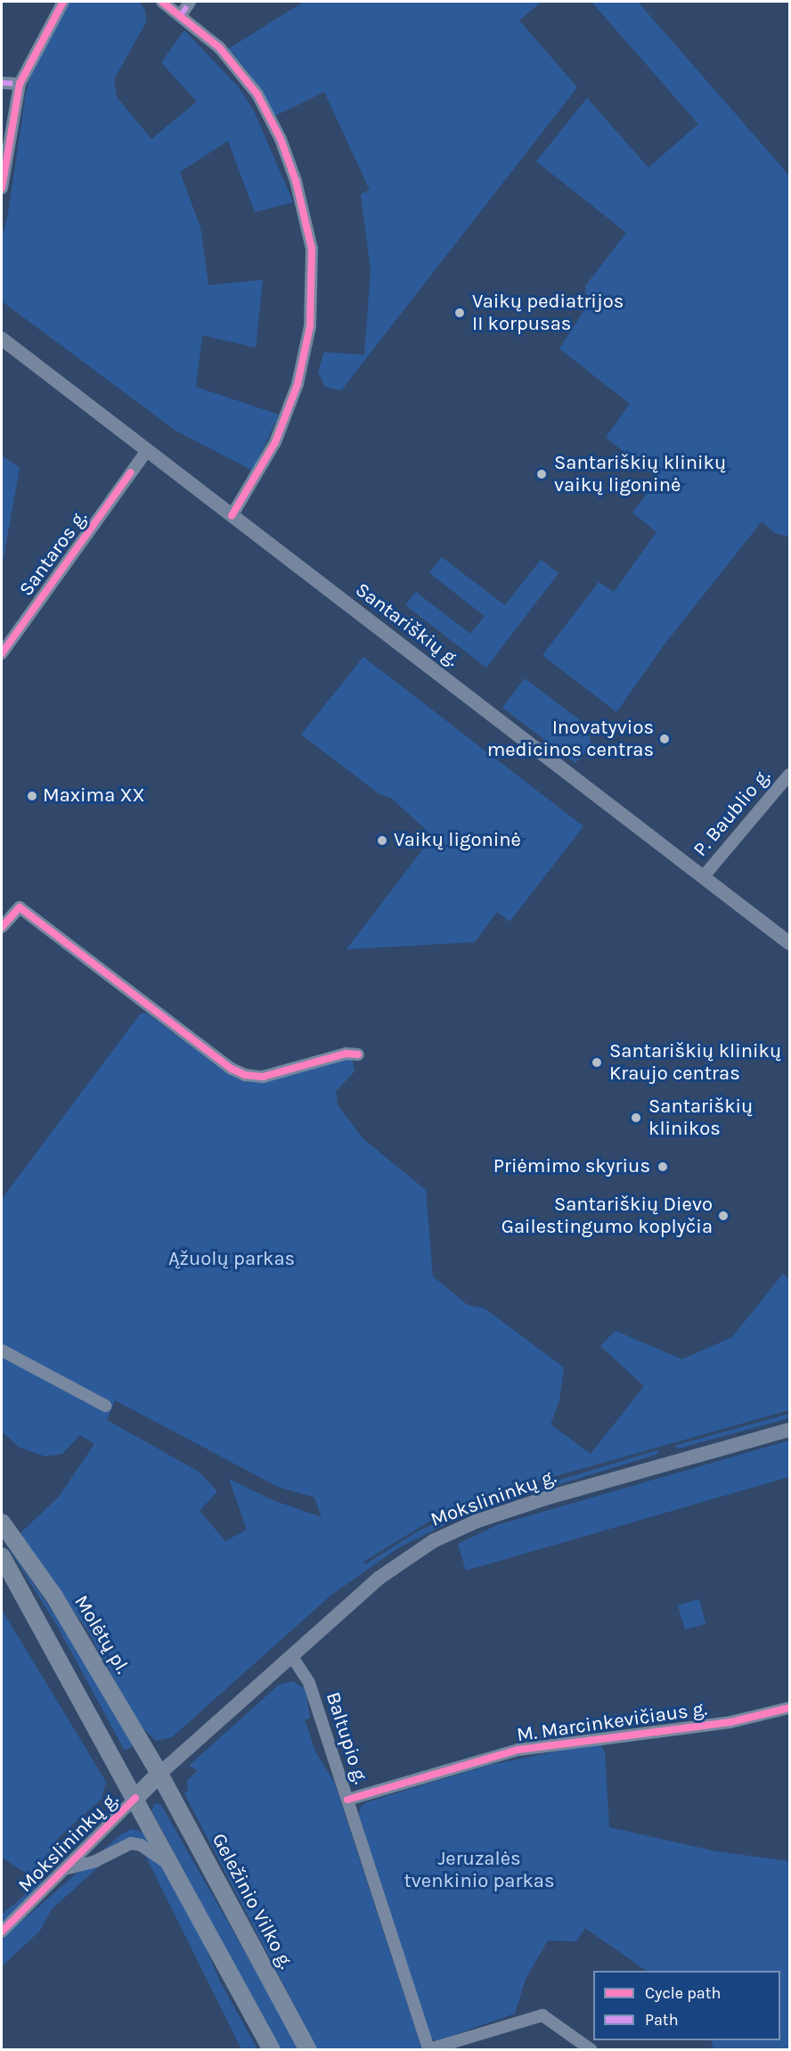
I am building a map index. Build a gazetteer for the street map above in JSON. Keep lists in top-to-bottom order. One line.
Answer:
{"streets":{"highway":["Molėtų pl.","Geležinio Vilko g."],"main road":["Santariškių g.","Mokslininkų g."],"street":["Santaros g.","P. Baublio g.","M. Marcinkevičiaus g.","Baltupio g."]},"crossings":[["Santaros g.","Santariškių g."],["Santariškių g.","P. Baublio g."],["Mokslininkų g.","Molėtų pl."],["Mokslininkų g.","Baltupio g."],["Mokslininkų g.","Geležinio Vilko g."],["Molėtų pl.","Geležinio Vilko g."],["M. Marcinkevičiaus g.","Baltupio g."]],"parks":["Ąžuolų parkas","Jeruzalės tvenkinio parkas"],"places":["Vaikų pediatrijos II korpusas","Santariškių klinikų vaikų ligoninė","Inovatyvios medicinos centras","Maxima XX","Vaikų ligoninė","Santariškių klinikų Kraujo centras","Santariškių klinikos","Priėmimo skyrius","Santariškių Dievo Gailestingumo koplyčia"],"legend":["Cycle path","Path"]}
